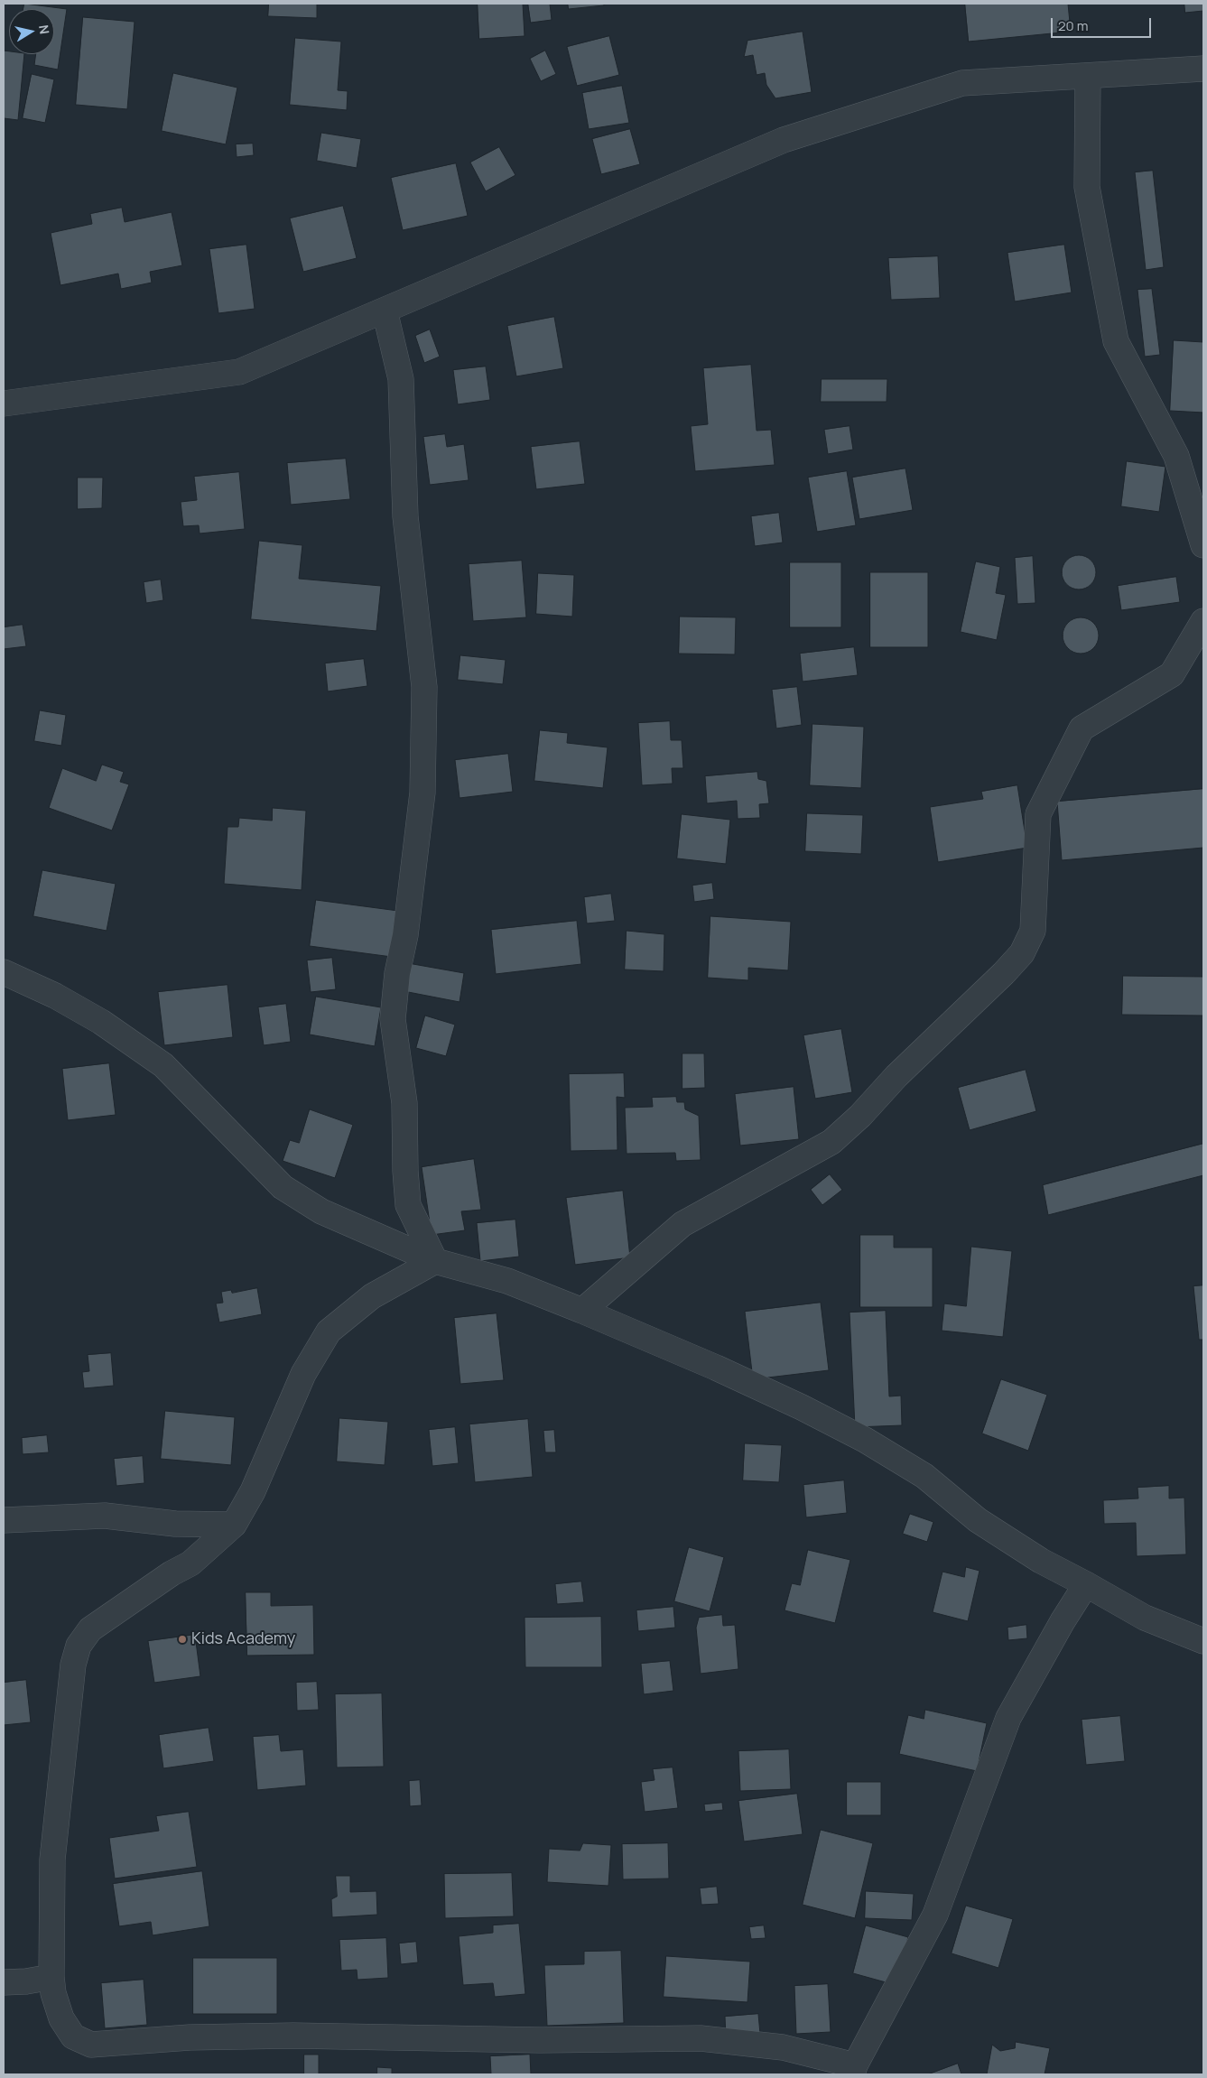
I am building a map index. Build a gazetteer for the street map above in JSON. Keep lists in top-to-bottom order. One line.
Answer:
{"places":["Kids Academy"],"scale_bar":"20 m","north":"right"}
